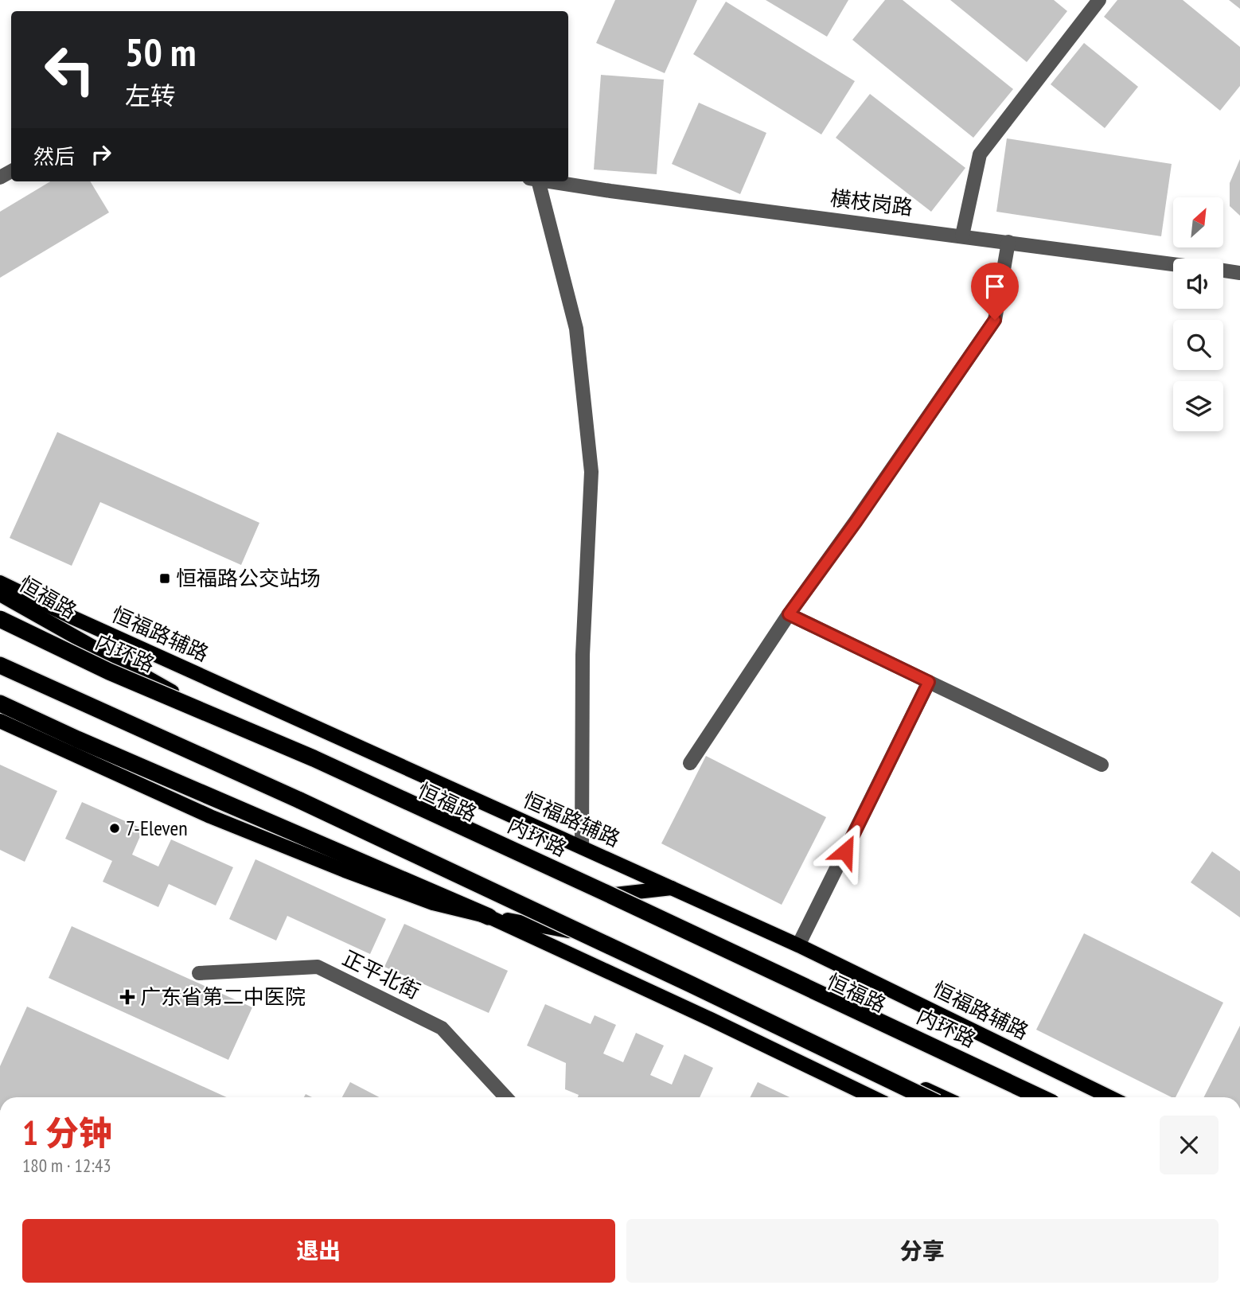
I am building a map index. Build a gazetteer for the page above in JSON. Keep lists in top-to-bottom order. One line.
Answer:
{"streets":{"highway":["内环路"],"main road":["恒福路","恒福路辅路"],"street":["横枝岗路","正平北街"]},"places":{"transit":["恒福路公交站场"],"other":["7-Eleven"],"health":["广东省第二中医院"]},"north":"top right","page":{"turn":["50 m","左转"],"then":"然后","heading":["1 分钟","180 m · 12:43"],"buttons":["退出","分享"]}}
